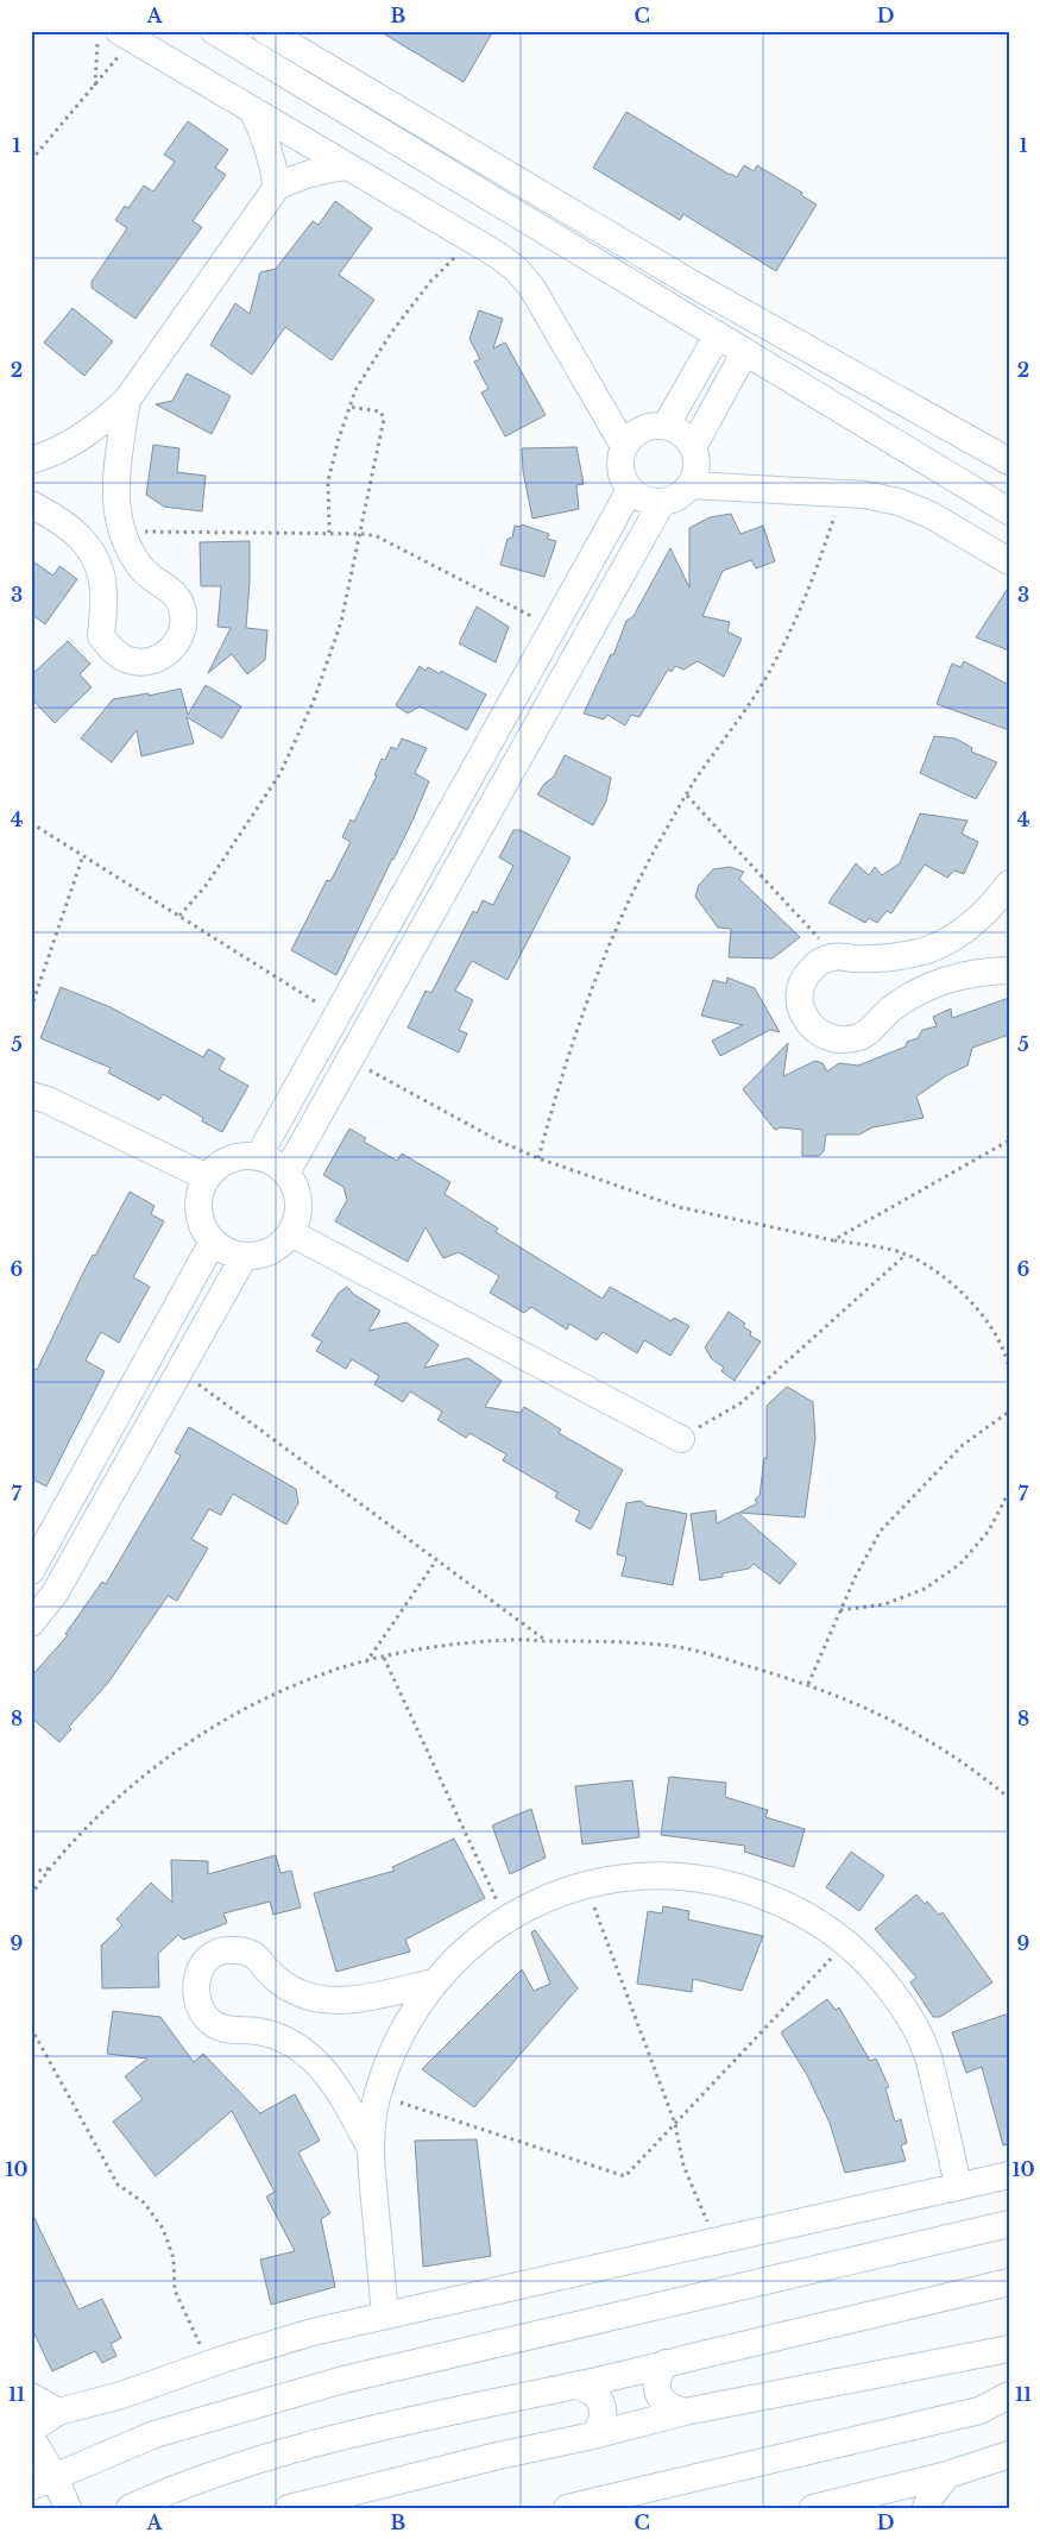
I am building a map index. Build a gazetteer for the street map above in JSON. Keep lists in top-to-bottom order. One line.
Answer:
{"grid":{"columns":["A","B","C","D"],"rows":["1","2","3","4","5","6","7","8","9","10","11"]}}
